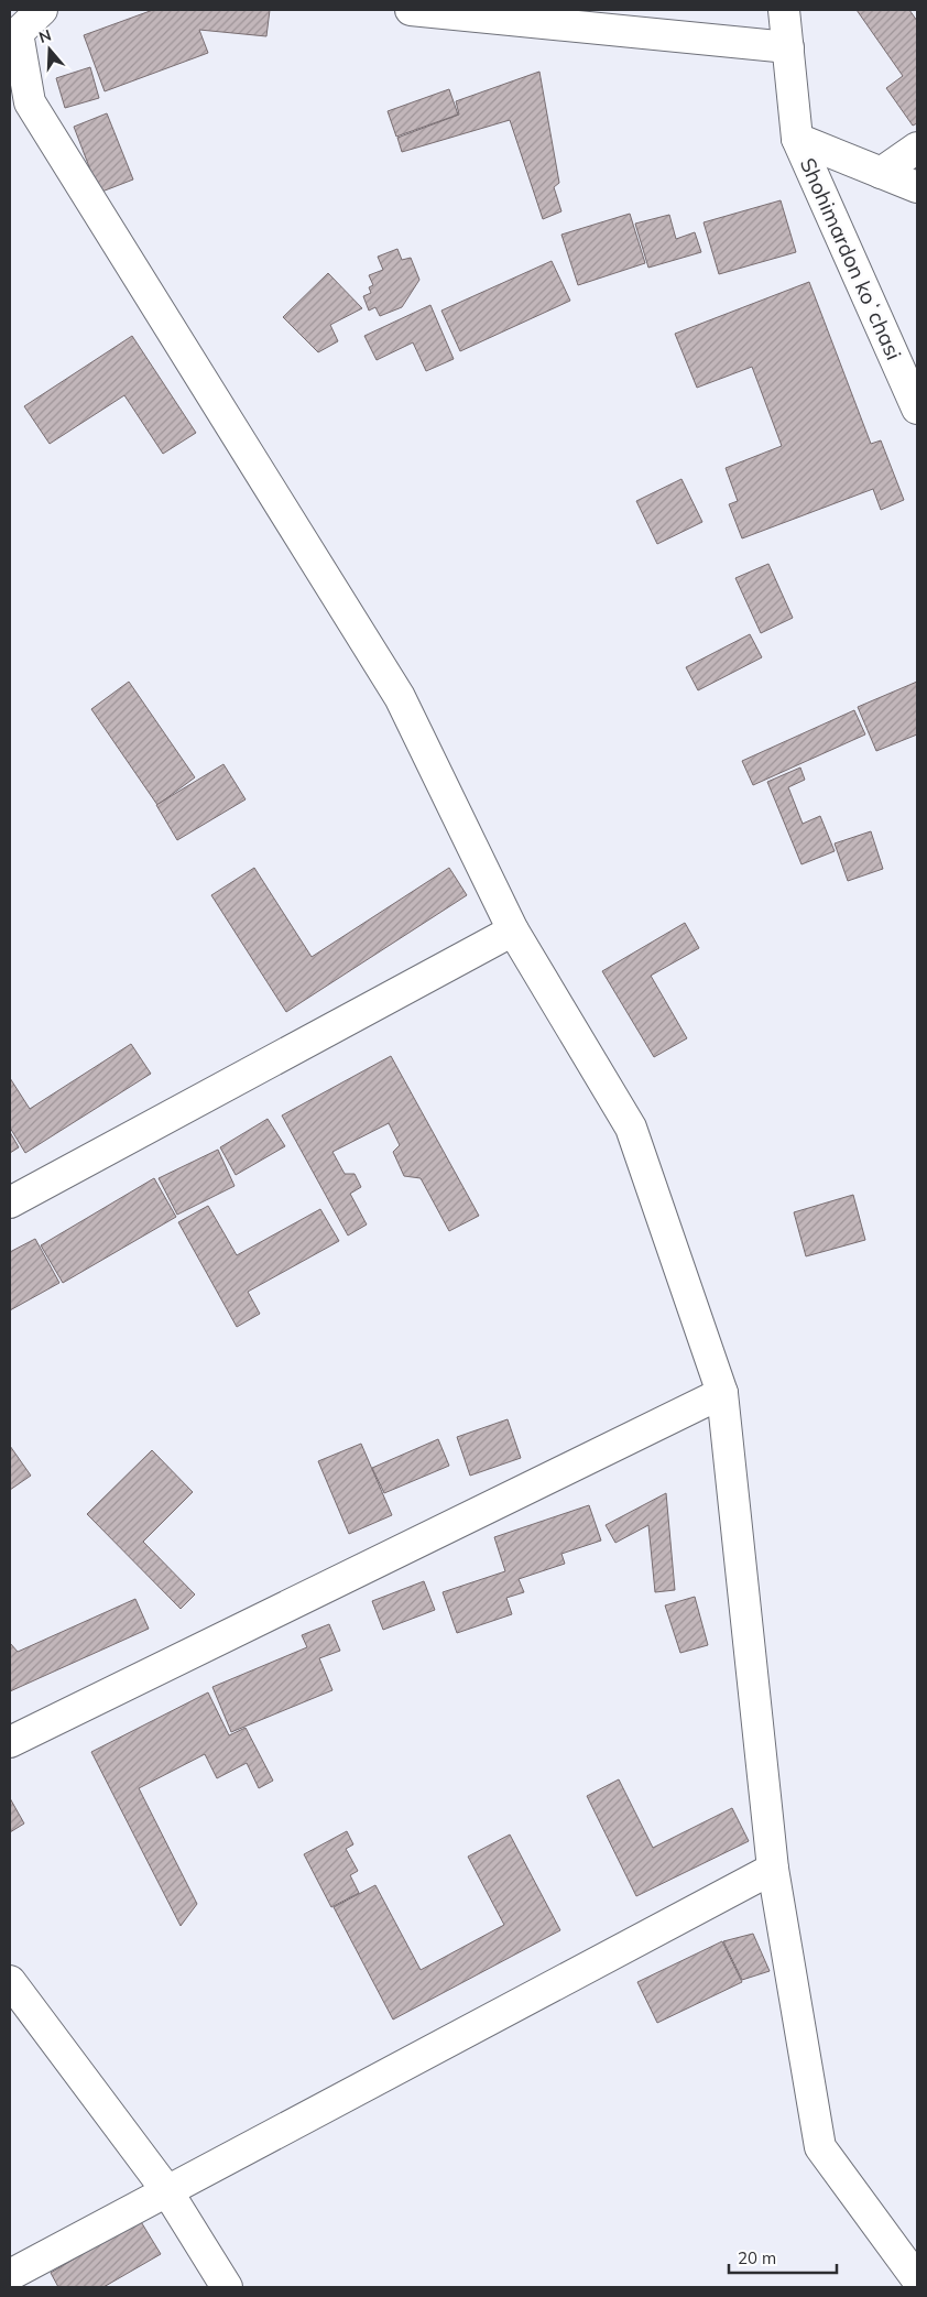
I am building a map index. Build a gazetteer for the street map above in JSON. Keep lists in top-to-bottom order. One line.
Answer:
{"streets":{"street":["Shohimardon koʻchasi"]},"scale_bar":"20 m","north":"top"}
